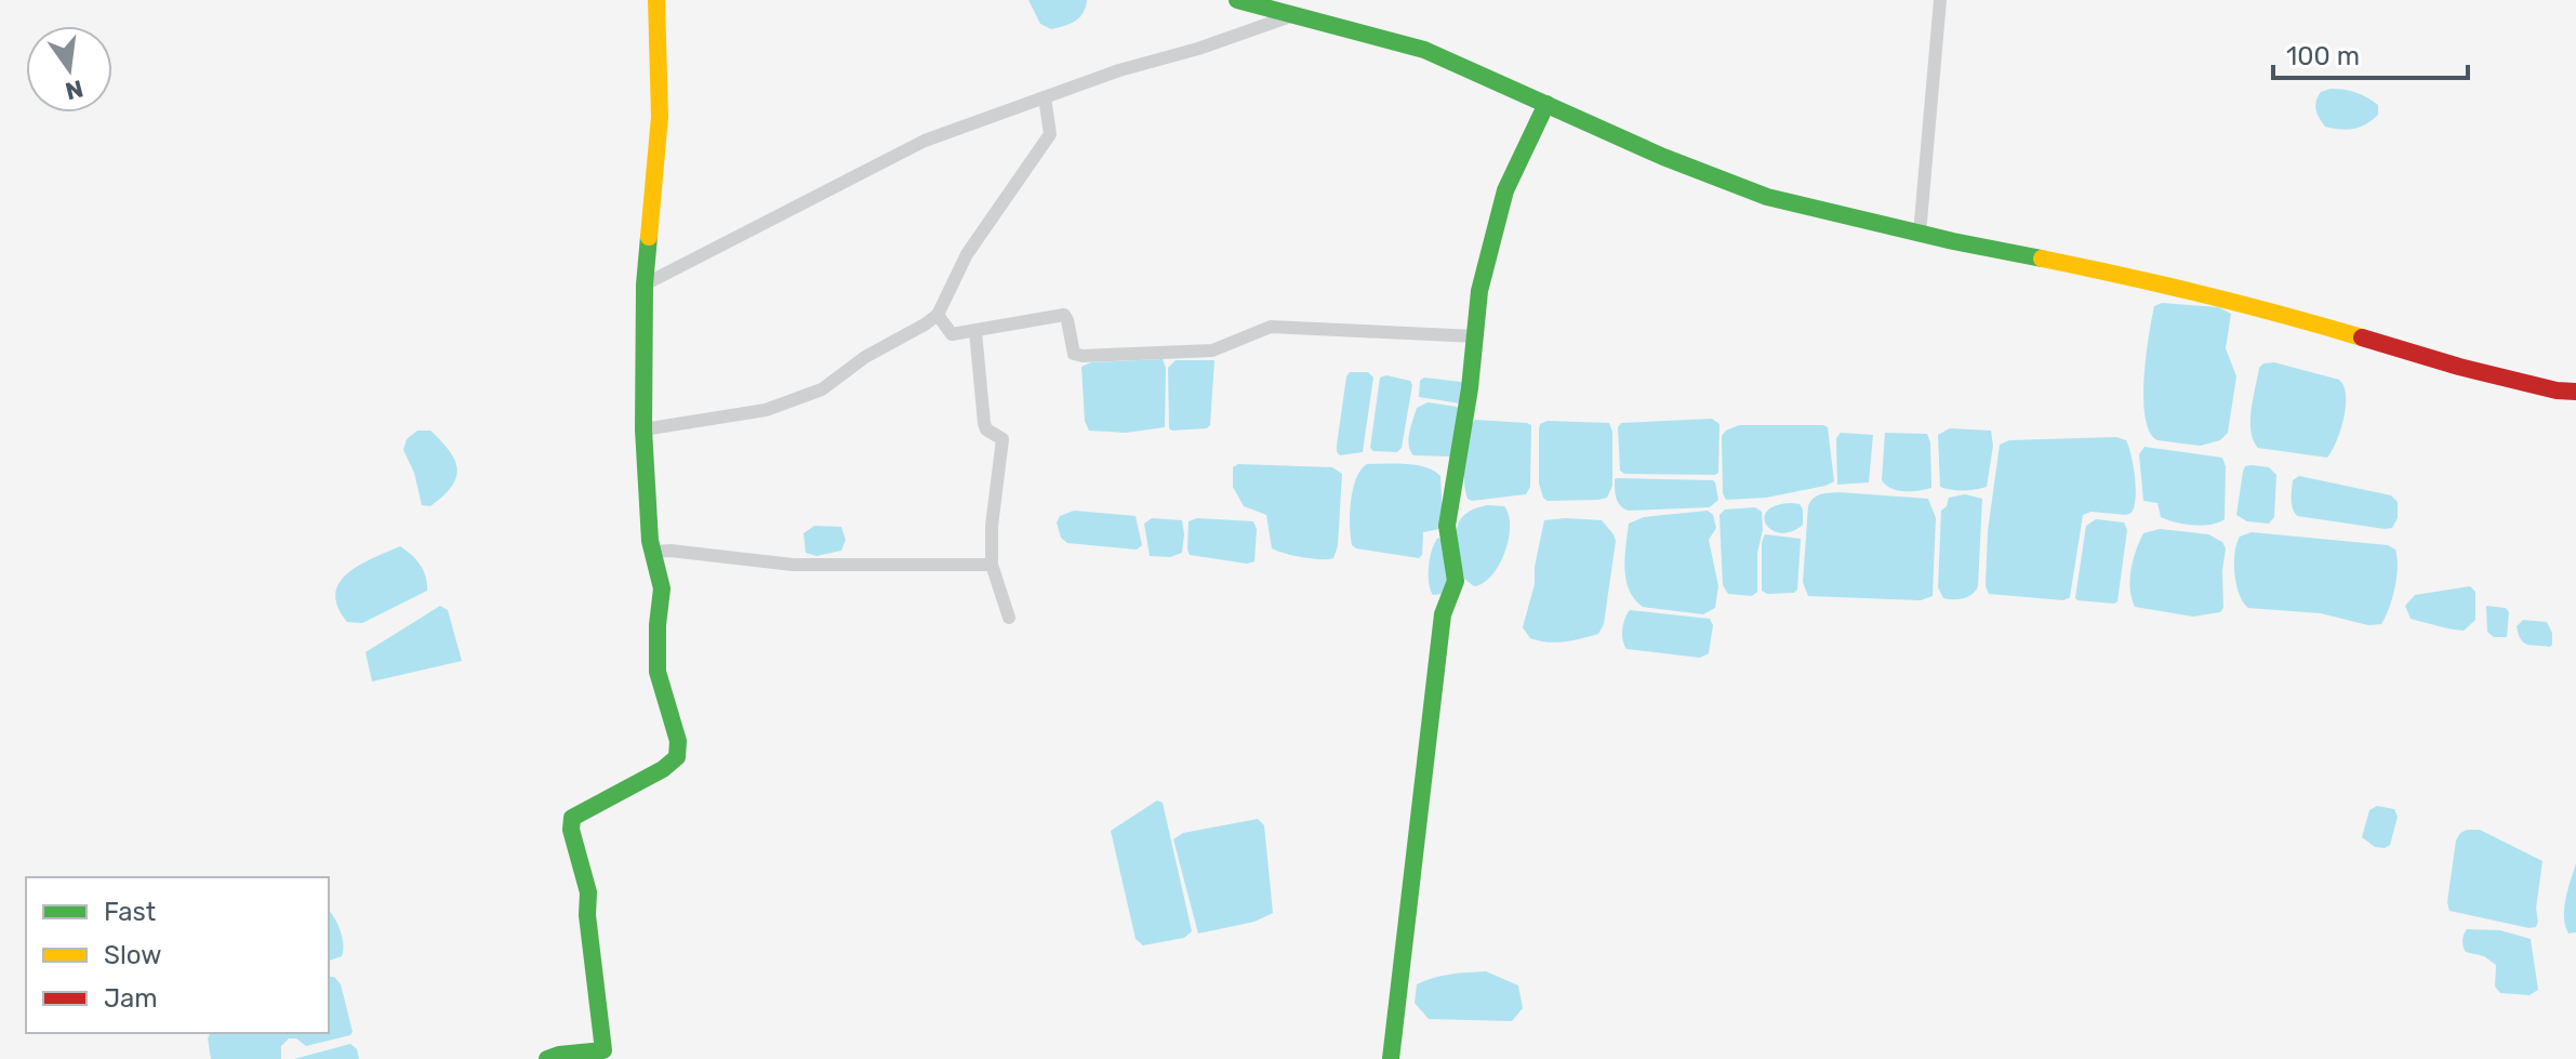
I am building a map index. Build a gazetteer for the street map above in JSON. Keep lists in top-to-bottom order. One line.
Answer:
{"legend":["Fast","Slow","Jam"],"scale_bar":"100 m","north":"bottom"}
